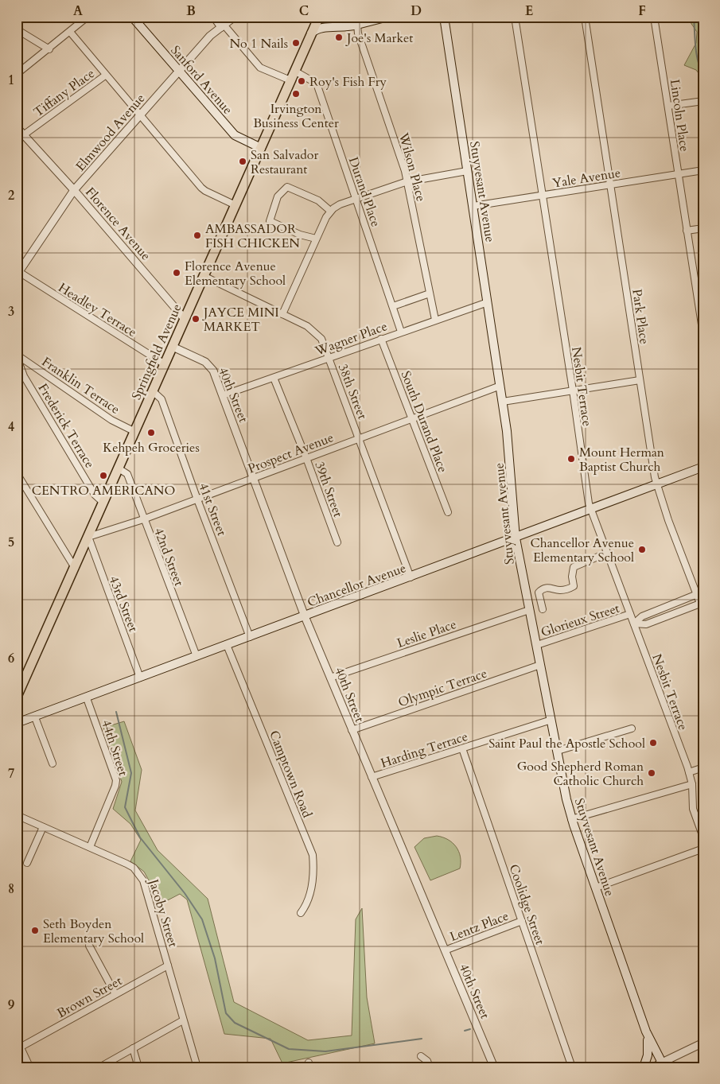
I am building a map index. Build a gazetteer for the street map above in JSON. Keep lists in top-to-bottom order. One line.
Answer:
{"streets":{"main road":["Sanford Avenue","Stuyvesant Avenue","Springfield Avenue","Chancellor Avenue"],"street":["Tiffany Place","Lincoln Place","Elmwood Avenue","Wilson Place","Yale Avenue","Durand Place","Florence Avenue","Headley Terrace","Park Place","Wagner Place","Franklin Terrace","Nesbit Terrace","38th Street","40th Street","South Durand Place","Frederick Terrace","Prospect Avenue","39th Street","41st Street","42nd Street","43rd Street","Glorieux Street","Leslie Place","Olympic Terrace","44th Street","Harding Terrace","Camptown Road","Coolidge Street","Jacoby Street","Lentz Place","Brown Street"]},"crossings":[["Sanford Avenue","Elmwood Avenue"],["Sanford Avenue","Springfield Avenue"],["Tiffany Place","Florence Avenue"],["Lincoln Place","Yale Avenue"],["Elmwood Avenue","Florence Avenue"],["Elmwood Avenue","Headley Terrace"],["Wilson Place","Wagner Place"],["Yale Avenue","Stuyvesant Avenue"],["Yale Avenue","Park Place"],["Yale Avenue","Nesbit Terrace"],["Durand Place","Wagner Place"],["Durand Place","Springfield Avenue"],["Stuyvesant Avenue","Wagner Place"],["Stuyvesant Avenue","Prospect Avenue"],["Stuyvesant Avenue","Chancellor Avenue"],["Stuyvesant Avenue","Glorieux Street"],["Stuyvesant Avenue","Leslie Place"],["Stuyvesant Avenue","Olympic Terrace"],["Stuyvesant Avenue","Harding Terrace"],["Florence Avenue","Springfield Avenue"],["Headley Terrace","Springfield Avenue"],["Park Place","Chancellor Avenue"],["Park Place","Glorieux Street"],["Wagner Place","38th Street"],["Wagner Place","40th Street"],["Wagner Place","South Durand Place"],["Wagner Place","39th Street"],["Springfield Avenue","Franklin Terrace"],["Springfield Avenue","38th Street"],["Springfield Avenue","40th Street"],["Springfield Avenue","Frederick Terrace"],["Springfield Avenue","Prospect Avenue"],["Springfield Avenue","41st Street"],["Springfield Avenue","42nd Street"],["Springfield Avenue","43rd Street"],["Franklin Terrace","Frederick Terrace"],["Nesbit Terrace","Chancellor Avenue"],["Nesbit Terrace","Glorieux Street"],["38th Street","Prospect Avenue"],["38th Street","Chancellor Avenue"],["40th Street","Prospect Avenue"],["40th Street","Chancellor Avenue"],["40th Street","Leslie Place"],["40th Street","Olympic Terrace"],["40th Street","Harding Terrace"],["40th Street","Lentz Place"],["South Durand Place","Prospect Avenue"],["Prospect Avenue","39th Street"],["Prospect Avenue","41st Street"],["Prospect Avenue","42nd Street"],["Prospect Avenue","43rd Street"],["41st Street","Chancellor Avenue"],["42nd Street","Chancellor Avenue"],["Chancellor Avenue","43rd Street"],["Chancellor Avenue","44th Street"],["Chancellor Avenue","Camptown Road"],["44th Street","Jacoby Street"],["Harding Terrace","Coolidge Street"],["Coolidge Street","Lentz Place"],["Jacoby Street","Brown Street"]],"places":["Joe's Market","No 1 Nails","Roy's Fish Fry","Irvington Business Center","San Salvador Restaurant","AMBASSADOR FISH CHICKEN","Florence Avenue Elementary School","JAYCE MINI MARKET","Kehpeh Groceries","Mount Herman Baptist Church","CENTRO AMERICANO","Chancellor Avenue Elementary School","Saint Paul the Apostle School","Good Shepherd Roman Catholic Church","Seth Boyden Elementary School"],"grid":{"columns":["A","B","C","D","E","F"],"rows":["1","2","3","4","5","6","7","8","9"]}}
